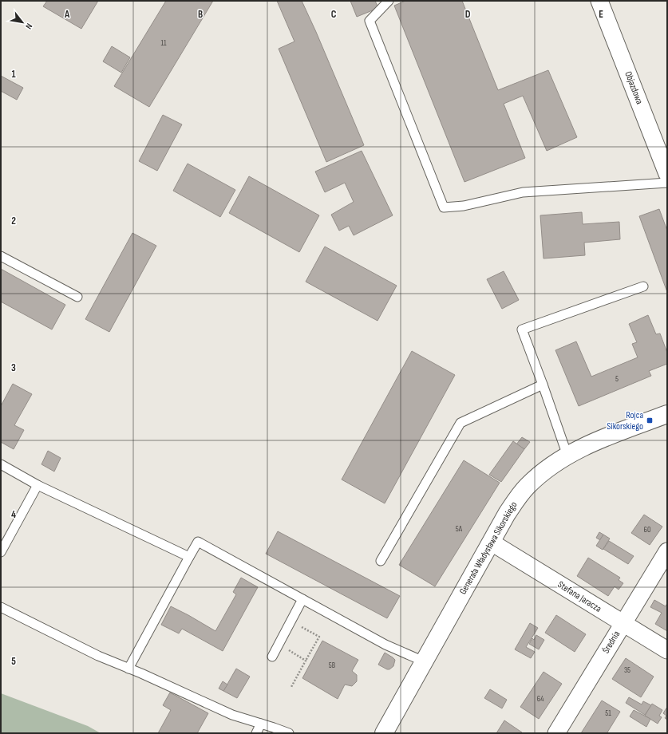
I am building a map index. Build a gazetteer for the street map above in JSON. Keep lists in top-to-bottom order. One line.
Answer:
{"streets":{"street":["Objazdowa","Generała Władysława Sikorskiego","Stefana Jaracza","Średnia"]},"crossings":[["Generała Władysława Sikorskiego","Stefana Jaracza"],["Stefana Jaracza","Średnia"]],"places":{"transit":["Rojca Sikorskiego"]},"house_numbers":["11","5","5A","60","5B","35","64","51"],"north":"bottom right","grid":{"columns":["A","B","C","D","E"],"rows":["1","2","3","4","5"]}}
